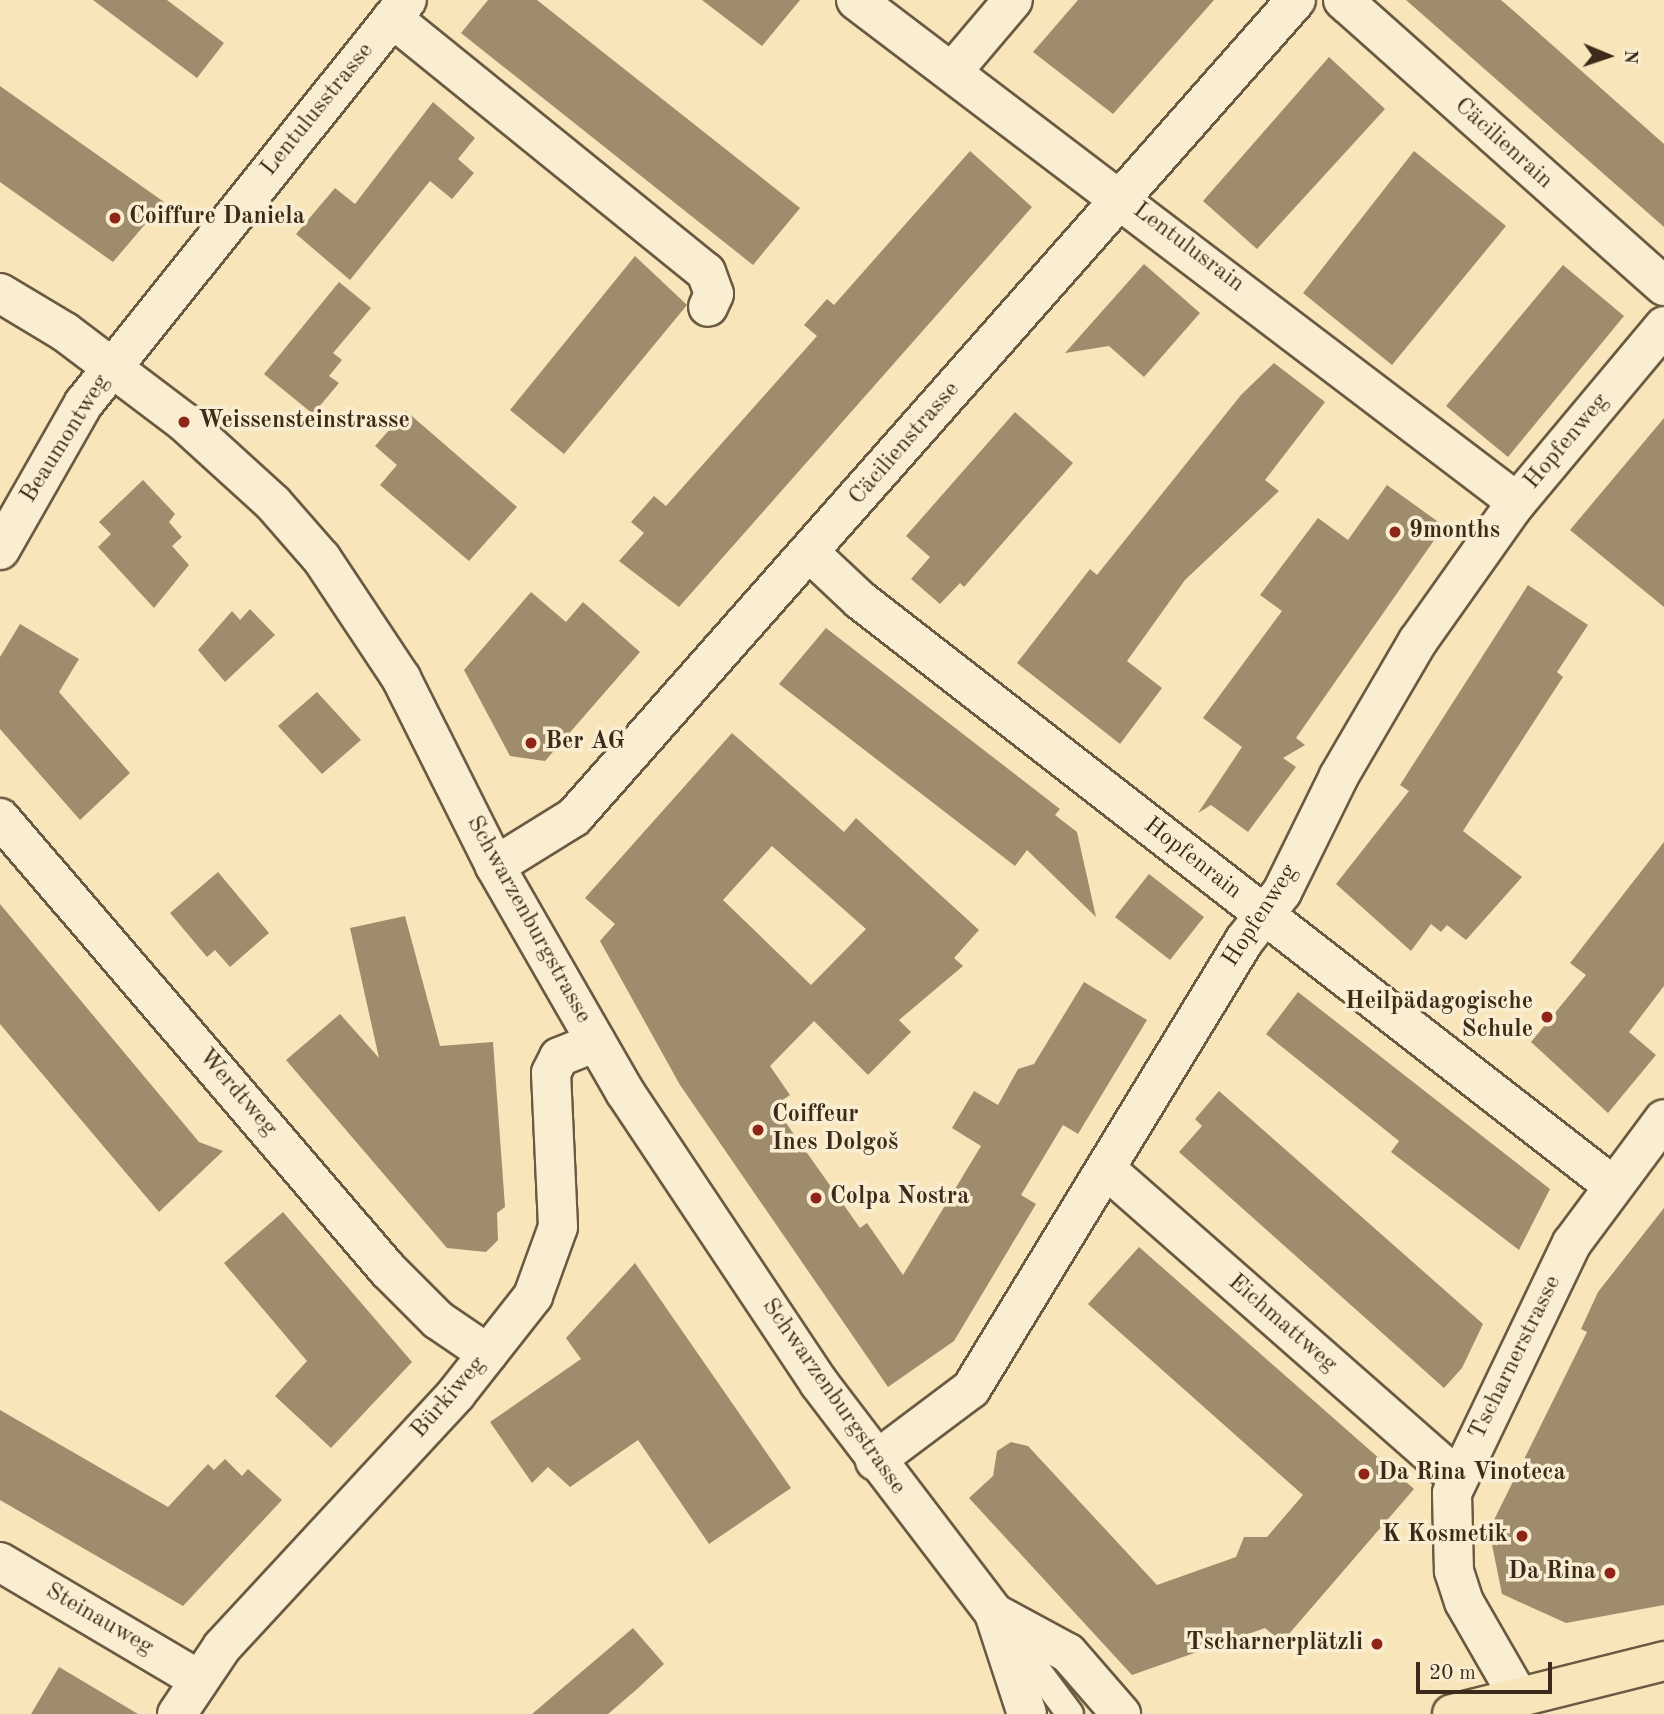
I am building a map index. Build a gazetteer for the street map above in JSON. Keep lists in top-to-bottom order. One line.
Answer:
{"streets":{"street":["Lentulusstrasse","Cäcilienrain","Lentulusrain","Beaumontweg","Hopfenweg","Cäcilienstrasse","Hopfenrain","Schwarzenburgstrasse","Werdtweg","Eichmattweg","Tscharnerstrasse","Bürkiweg","Steinauweg"]},"crossings":[["Lentulusstrasse","Beaumontweg"],["Lentulusstrasse","Schwarzenburgstrasse"],["Lentulusrain","Hopfenweg"],["Lentulusrain","Cäcilienstrasse"],["Beaumontweg","Schwarzenburgstrasse"],["Hopfenweg","Hopfenrain"],["Hopfenweg","Schwarzenburgstrasse"],["Hopfenweg","Eichmattweg"],["Cäcilienstrasse","Hopfenrain"],["Cäcilienstrasse","Schwarzenburgstrasse"],["Hopfenrain","Tscharnerstrasse"],["Schwarzenburgstrasse","Bürkiweg"],["Werdtweg","Bürkiweg"],["Eichmattweg","Tscharnerstrasse"],["Bürkiweg","Steinauweg"]],"places":["Coiffure Daniela","Weissensteinstrasse","9months","Ber AG","Heilpädagogische Schule","Coiffeur Ines Dolgoš","Colpa Nostra","Da Rina Vinoteca","K Kosmetik","Da Rina","Tscharnerplätzli"],"scale_bar":"20 m","north":"right"}
